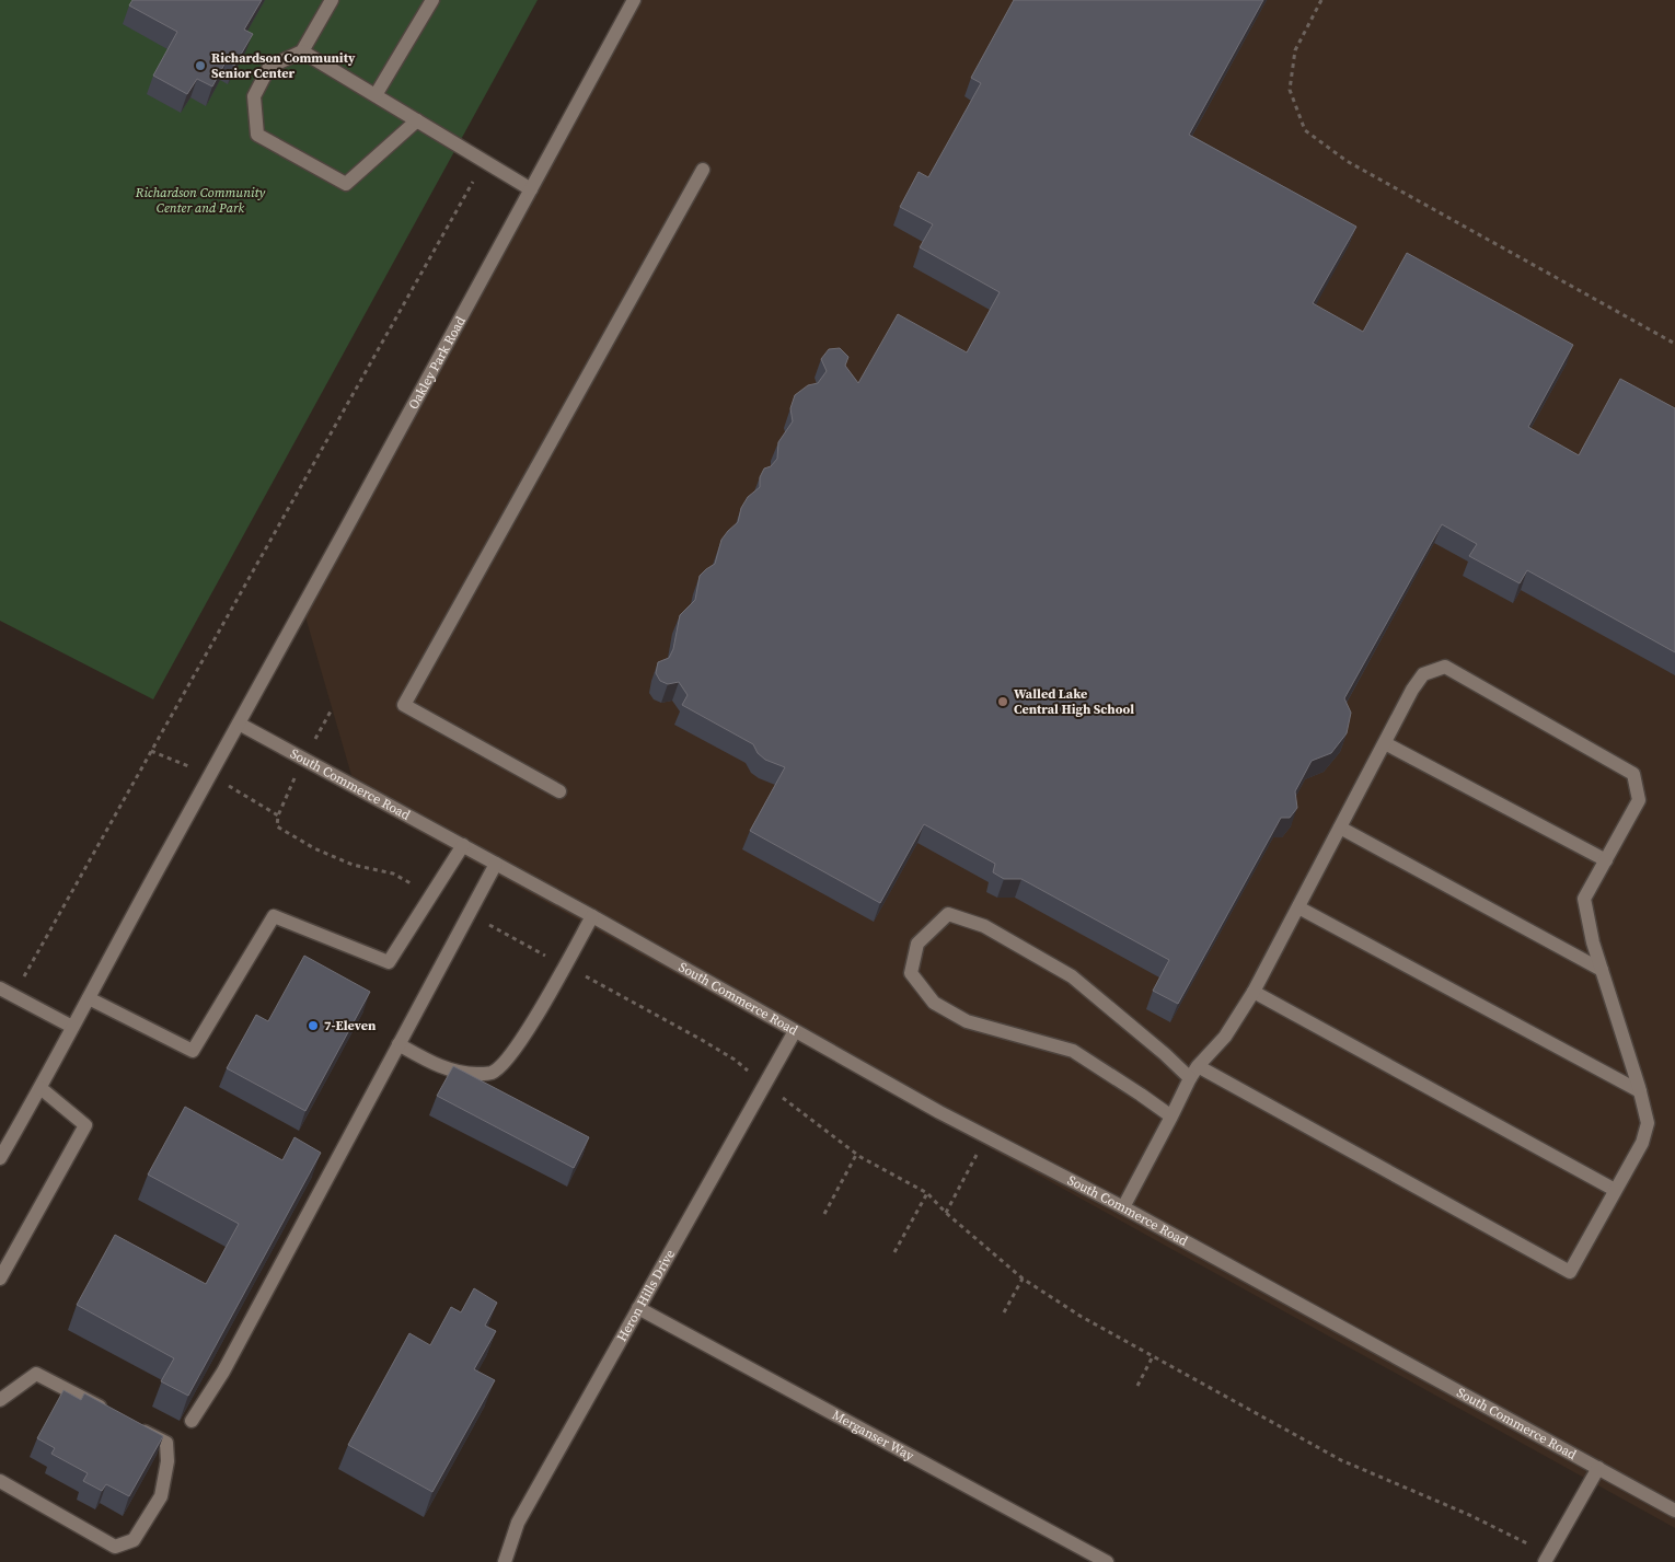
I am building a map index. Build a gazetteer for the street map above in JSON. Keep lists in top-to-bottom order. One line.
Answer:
{"streets":{"street":["Oakley Park Road","South Commerce Road","Heron Hills Drive","Merganser Way"]},"crossings":[["Oakley Park Road","South Commerce Road"],["South Commerce Road","Heron Hills Drive"],["Heron Hills Drive","Merganser Way"]],"parks":["Richardson Community Center and Park"],"places":["Richardson Community Senior Center","Walled Lake Central High School","7-Eleven"]}
